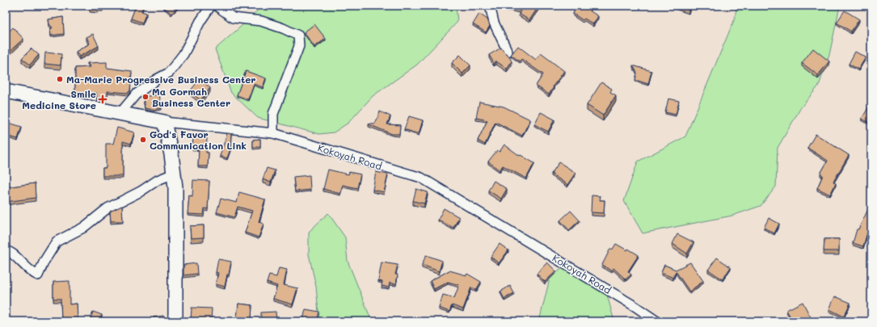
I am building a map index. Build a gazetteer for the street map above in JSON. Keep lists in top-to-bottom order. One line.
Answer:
{"streets":{"main road":["Kokoyah Road"]},"places":{"other":["Ma-Marie Progressive Business Center","Ma Gormah Business Center","God's Favor Communication Link"],"health":["Smile Medicine Store"]}}
